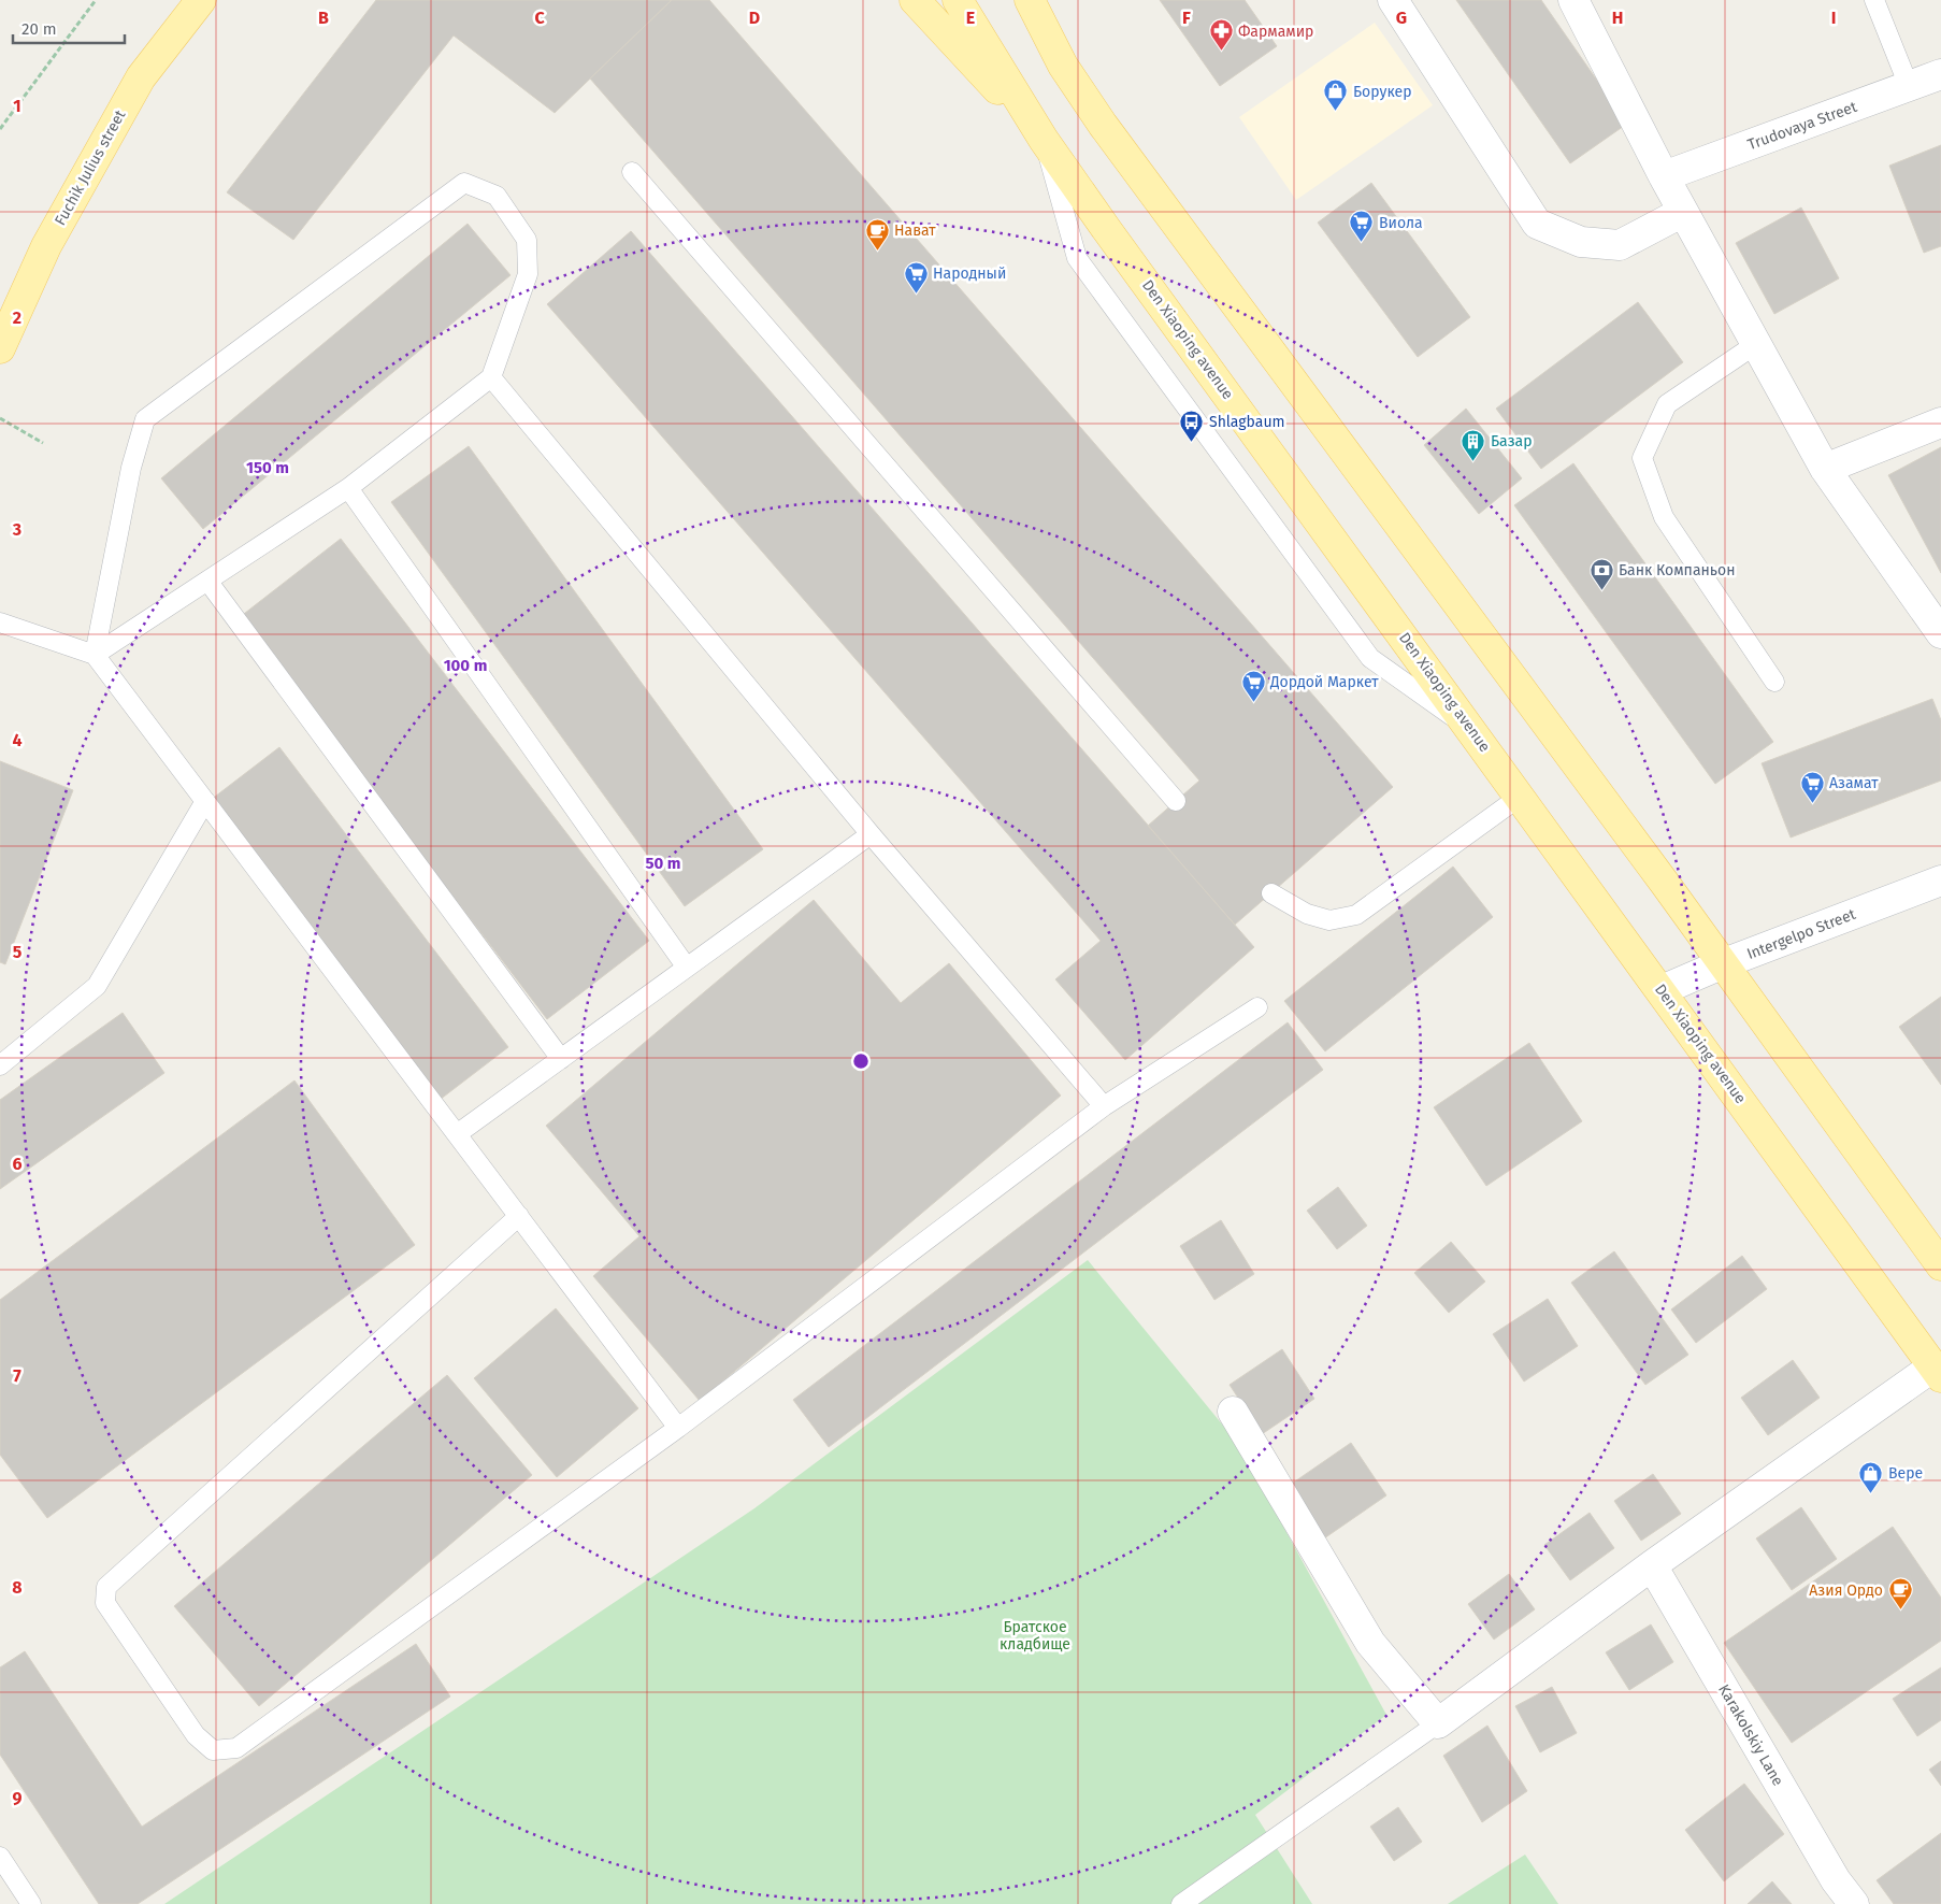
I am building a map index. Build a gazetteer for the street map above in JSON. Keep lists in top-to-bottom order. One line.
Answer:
{"streets":{"main road":["Fuchik Julius street","Den Xiaoping avenue"],"street":["Trudovaya Street","Intergelpo Street","Karakolskiy Lane"]},"crossings":[["Den Xiaoping avenue","Intergelpo Street"]],"parks":["Братское кладбище"],"places":{"pharmacy":["Фармамир"],"shop":["Борукер","Вере"],"supermarket":["Виола","Народный","Дордой Маркет","Азамат"],"cafe":["Нават","Азия Ордо"],"bus stop":["Shlagbaum"],"building":["Базар"],"bank":["Банк Компаньон"]},"scale_bar":"20 m","grid":{"columns":["B","C","D","E","F","G","H","I"],"rows":["1","2","3","4","5","6","7","8","9"]},"rings":["150 m","100 m","50 m"]}
